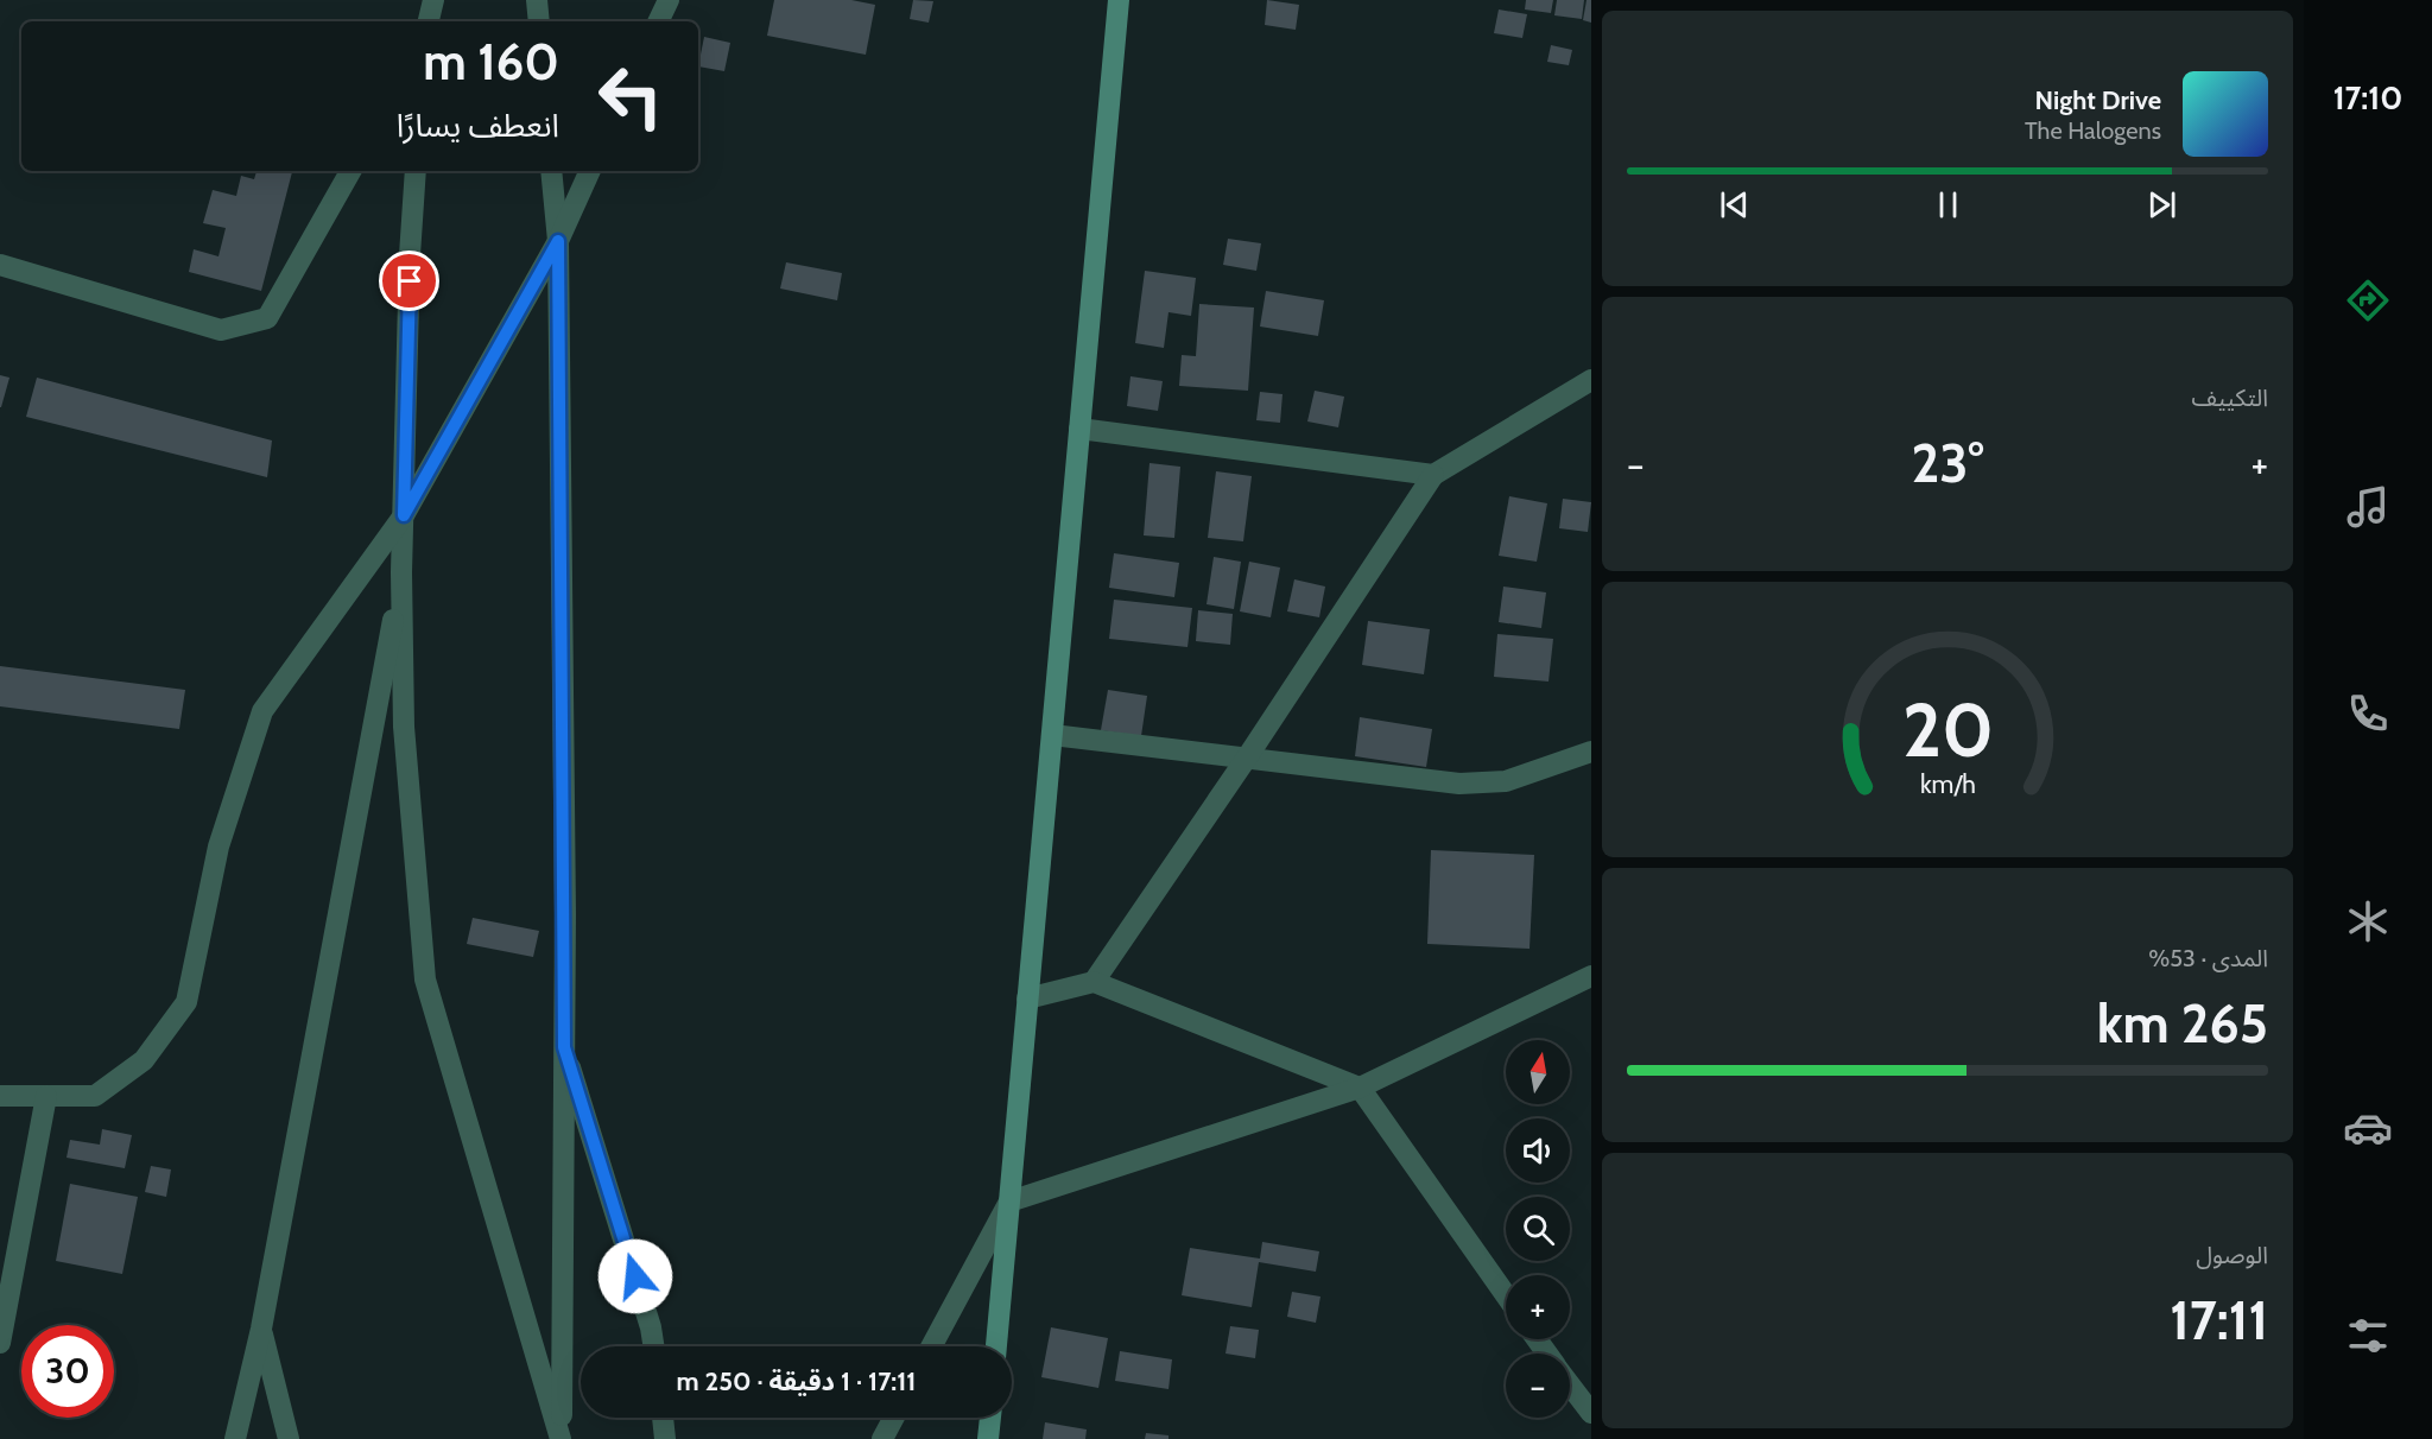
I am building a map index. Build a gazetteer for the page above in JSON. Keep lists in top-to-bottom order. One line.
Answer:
{"north":"top","page":{"tabs":"17:10","turn":["160 m","انعطف يسارًا"],"song":["Night Drive","The Halogens"],"tile":["التكييف",["المدى · 53%","265 km"],["الوصول","17:11"]],"heat":["−","23°","+"],"map_buttons":["+","−"],"limit":"30","trip":"17:11 · 1 دقيقة · 250 m","gauge":["20","km/h"]}}
